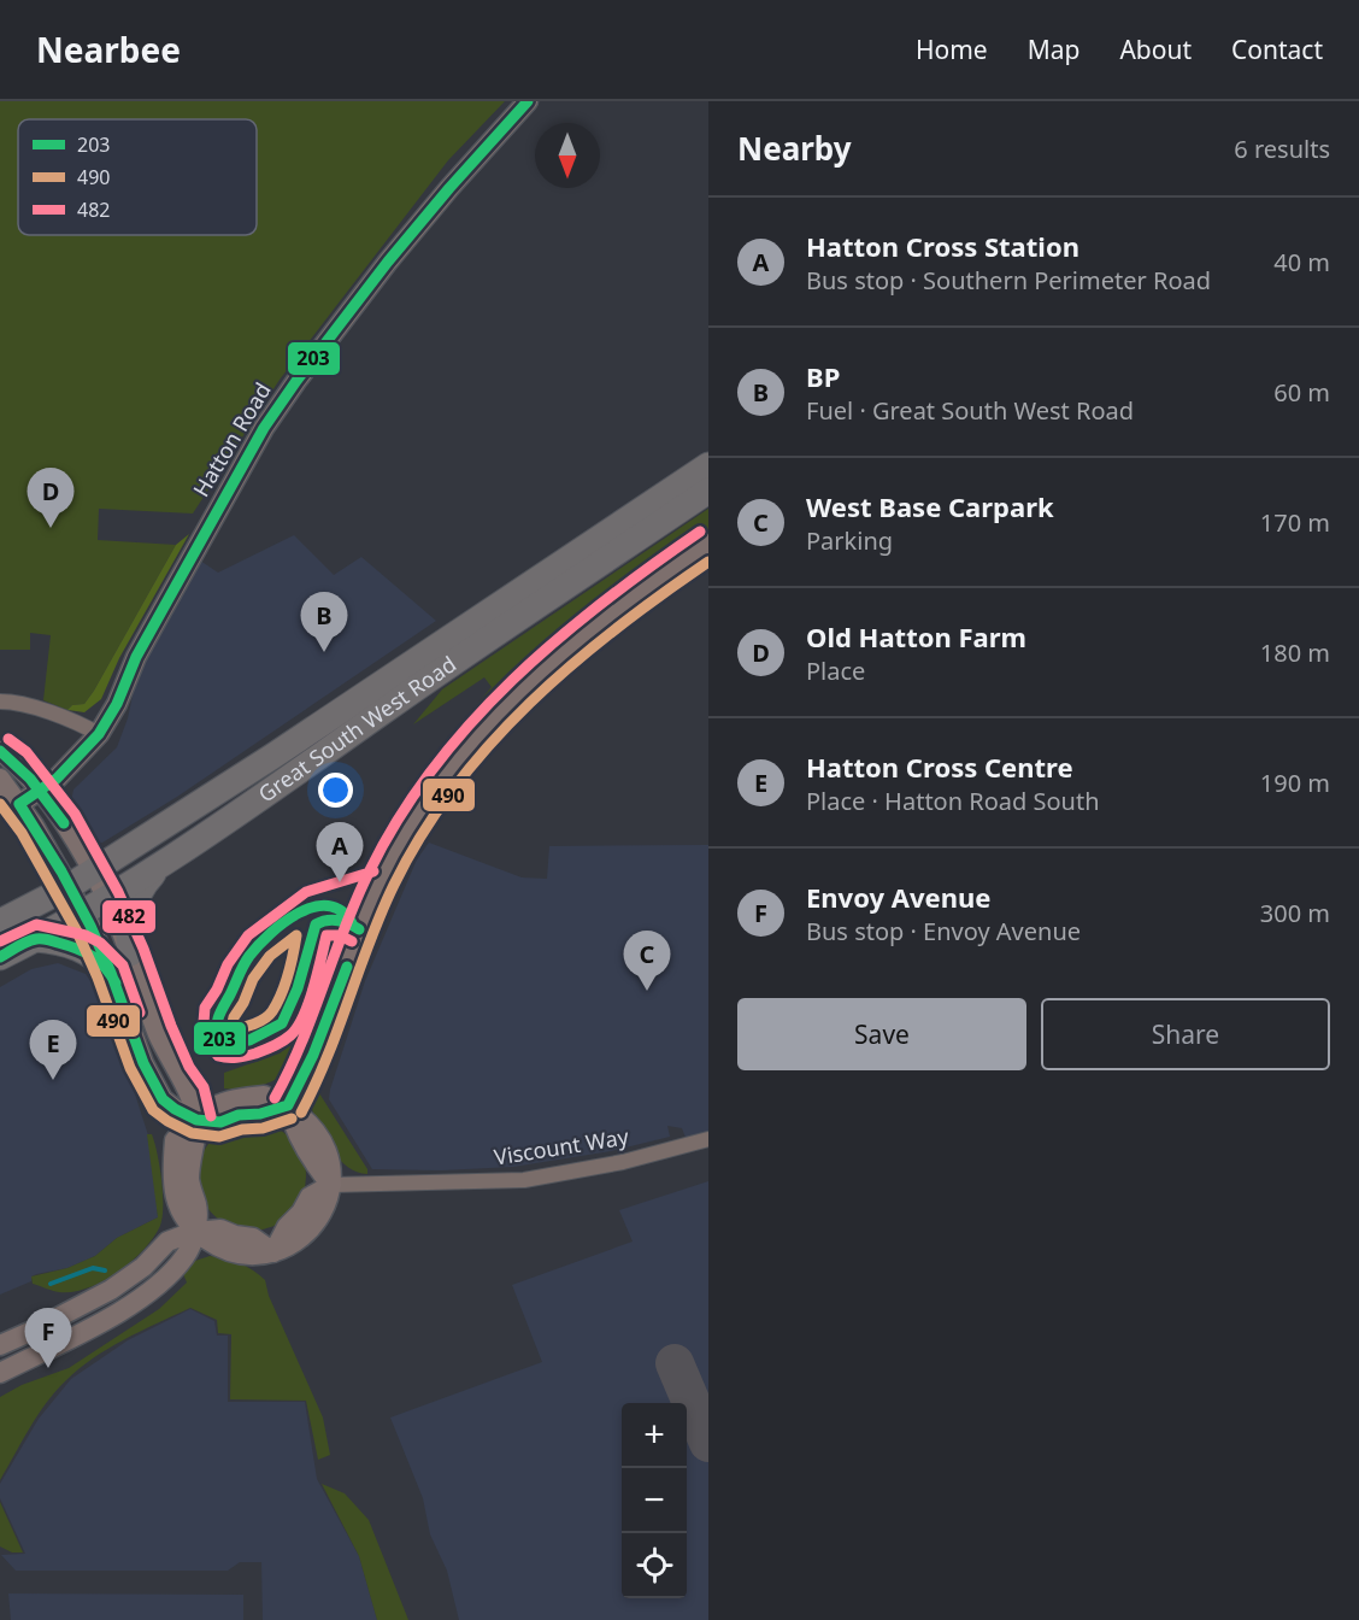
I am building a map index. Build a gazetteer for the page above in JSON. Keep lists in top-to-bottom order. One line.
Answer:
{"streets":{"highway":["Great South West Road"],"street":["Hatton Road","Viscount Way"]},"lines":["transit line 203","transit line 482","transit line 490"],"legend":["203","490","482"],"north":"bottom","page":{"header":"Nearbee","nav":["Home","Map","About","Contact"],"heading":["Nearby","6 results"],"list":[{"mark":"A","name":"Hatton Cross Station","note":"Bus stop · Southern Perimeter Road","value":"40 m"},{"mark":"B","name":"BP","note":"Fuel · Great South West Road","value":"60 m"},{"mark":"C","name":"West Base Carpark","note":"Parking","value":"170 m"},{"mark":"D","name":"Old Hatton Farm","note":"Place","value":"180 m"},{"mark":"E","name":"Hatton Cross Centre","note":"Place · Hatton Road South","value":"190 m"},{"mark":"F","name":"Envoy Avenue","note":"Bus stop · Envoy Avenue","value":"300 m"}],"pins":["D","B","A","C","E","F"],"buttons":["Save","Share"],"map_buttons":["+","−"]}}
